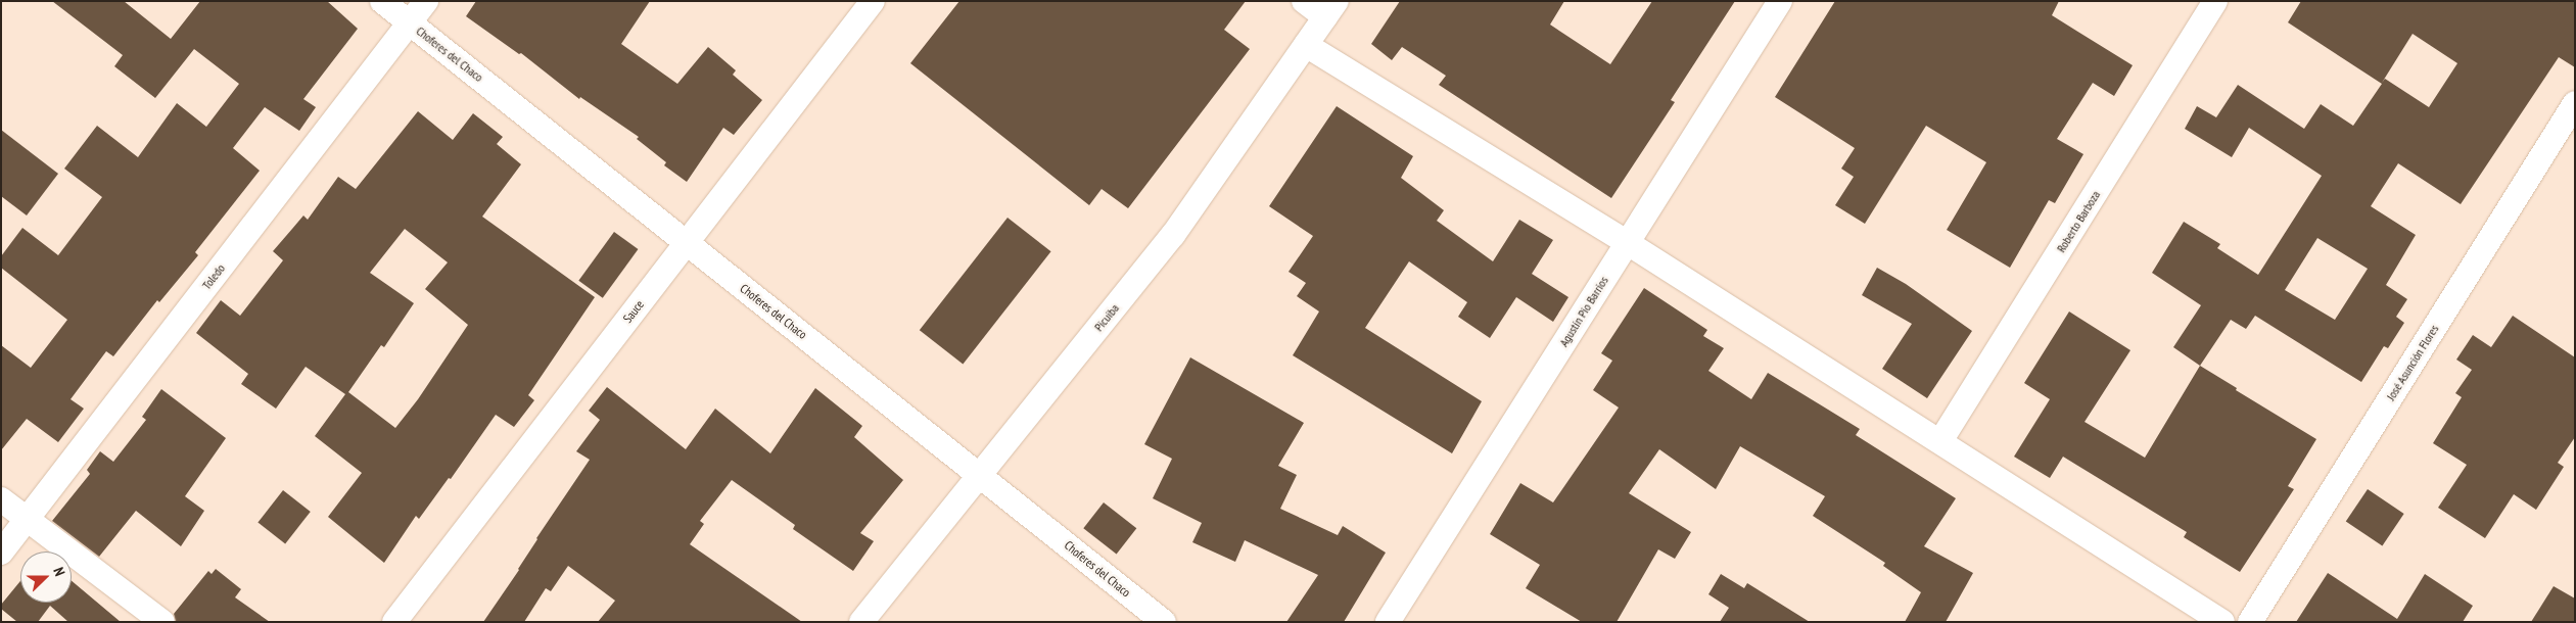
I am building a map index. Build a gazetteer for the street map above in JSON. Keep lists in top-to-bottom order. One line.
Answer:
{"streets":{"street":["Choferes del Chaco","Roberto Barboza","Toledo","Sauce","Agustín Pío Barrios","Picuiba","José Asunción Flores"]},"crossings":[["Choferes del Chaco","Toledo"],["Choferes del Chaco","Sauce"],["Choferes del Chaco","Picuiba"]],"north":"right"}
